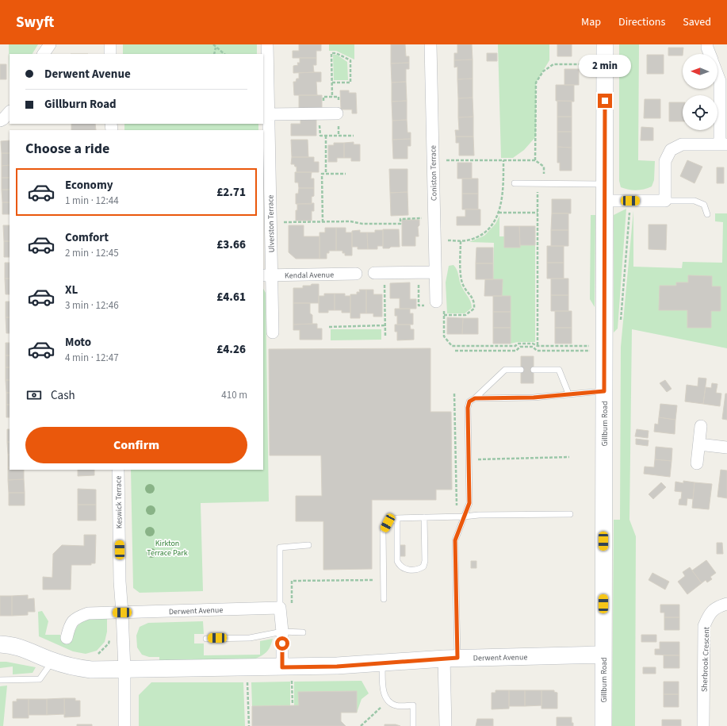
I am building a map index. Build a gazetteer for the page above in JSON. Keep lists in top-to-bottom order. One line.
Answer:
{"streets":{"street":["Coniston Terrace","Ulverston Terrace","Kendal Avenue","Gillburn Road","Keswick Terrace","Derwent Avenue","Sherbrook Crescent"]},"crossings":[["Ulverston Terrace","Kendal Avenue"],["Gillburn Road","Derwent Avenue"],["Keswick Terrace","Derwent Avenue"]],"parks":["Kirkton Terrace Park"],"north":"left","page":{"header":"Swyft","nav":["Map","Directions","Saved"],"banner":["Derwent Avenue","Gillburn Road"],"bubble":"2 min","heading":"Choose a ride","list":[{"name":"Economy","note":"1 min · 12:44","value":"£2.71"},{"name":"Comfort","note":"2 min · 12:45","value":"£3.66"},{"name":"XL","note":"3 min · 12:46","value":"£4.61"},{"name":"Moto","note":"4 min · 12:47","value":"£4.26"}],"pay":["Cash","410 m"],"buttons":"Confirm"}}
